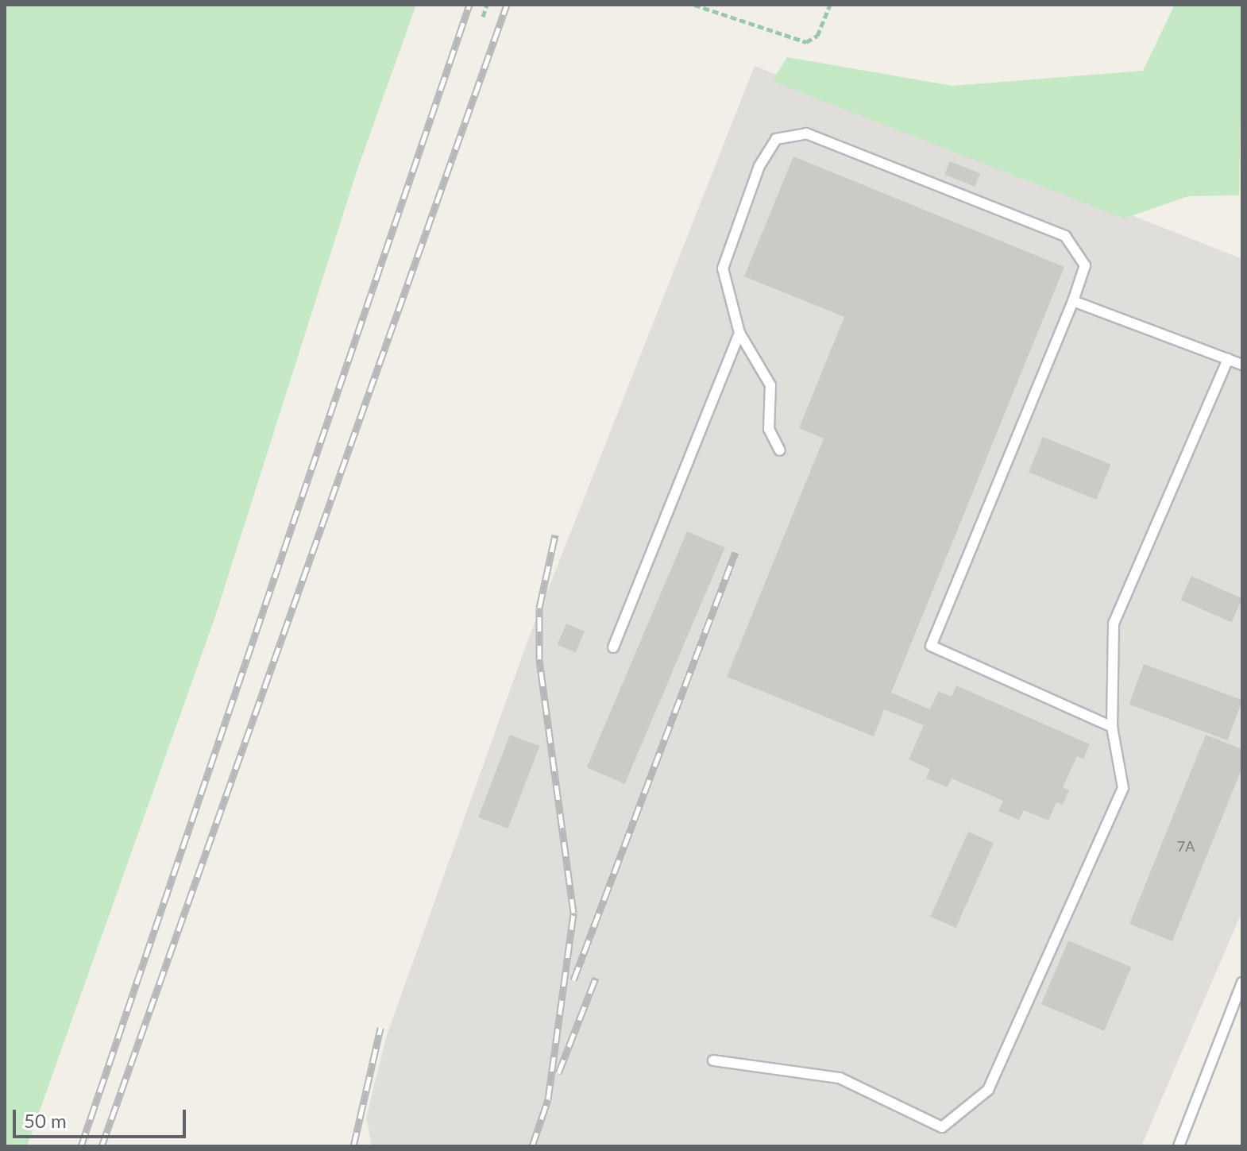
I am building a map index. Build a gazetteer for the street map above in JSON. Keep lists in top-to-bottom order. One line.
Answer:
{"house_numbers":["7А"],"scale_bar":"50 m"}
